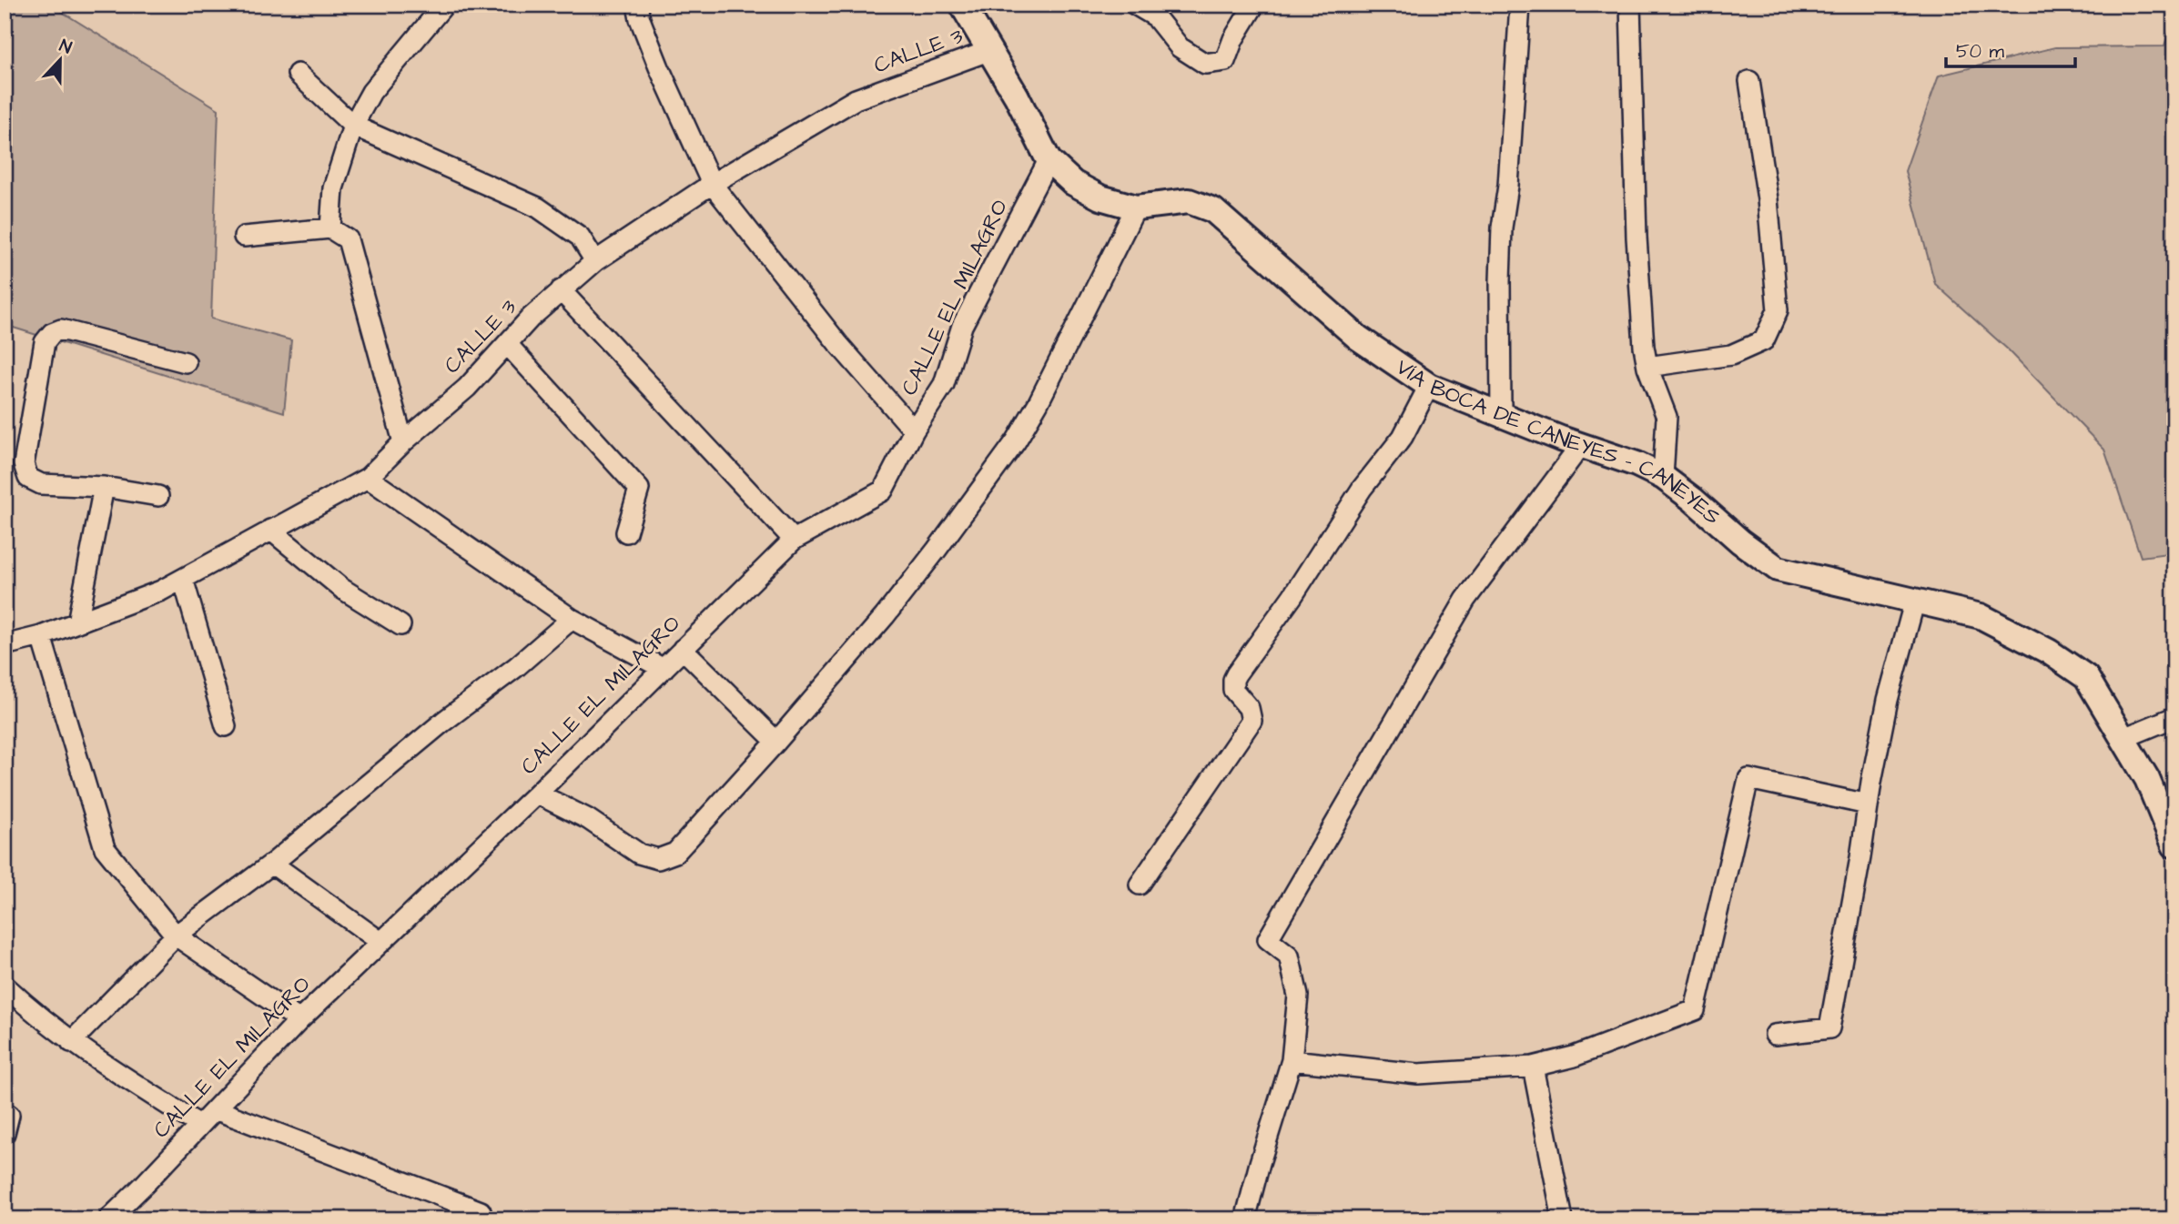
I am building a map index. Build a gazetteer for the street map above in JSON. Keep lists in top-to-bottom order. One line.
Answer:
{"streets":{"street":["CALLE 3","CALLE EL MILAGRO","VÍA BOCA DE CANEYES - CANEYES"]},"crossings":[["CALLE 3","VÍA BOCA DE CANEYES - CANEYES"],["CALLE EL MILAGRO","VÍA BOCA DE CANEYES - CANEYES"]],"scale_bar":"50 m","north":"top"}
